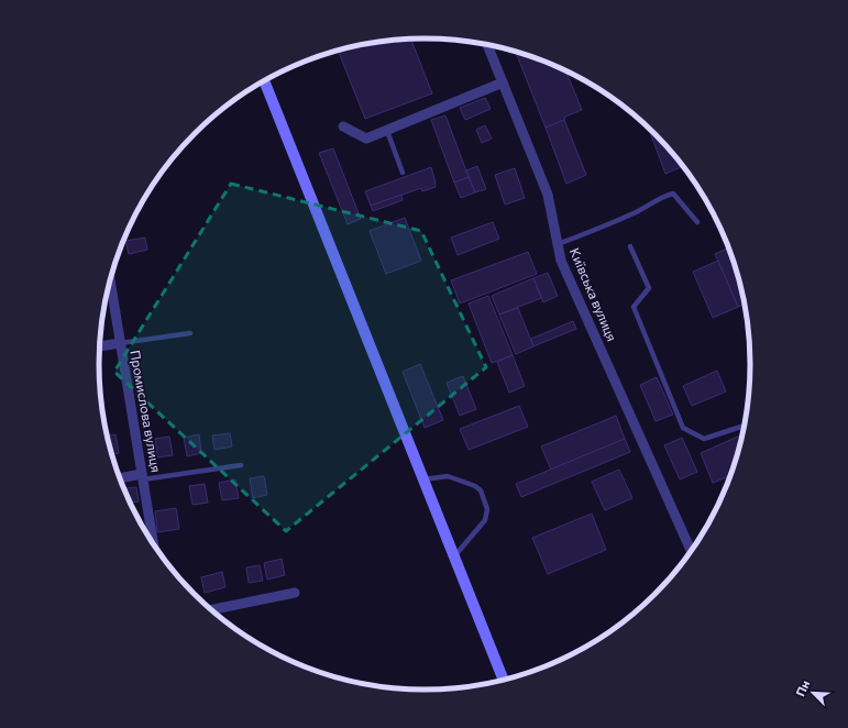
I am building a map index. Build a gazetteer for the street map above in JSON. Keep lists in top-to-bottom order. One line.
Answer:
{"streets":{"street":["Київська вулиця","Промислова вулиця"]},"north":"top left"}
